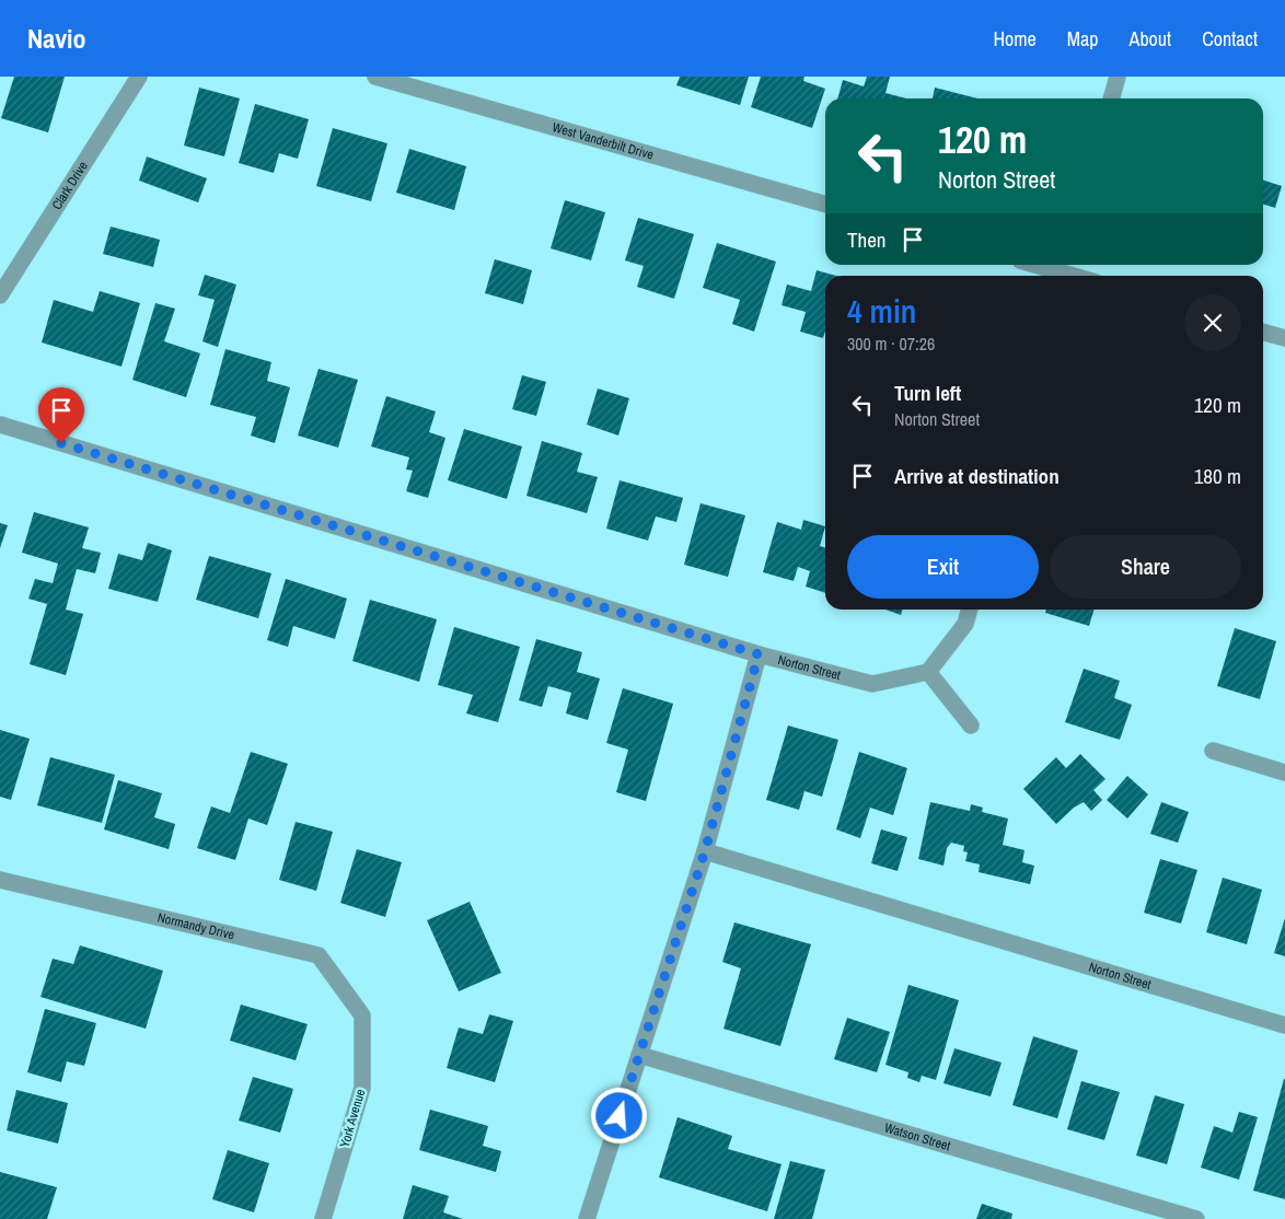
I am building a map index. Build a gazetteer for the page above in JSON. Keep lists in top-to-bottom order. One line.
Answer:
{"streets":{"street":["West Vanderbilt Drive","Clark Drive","Norton Street","Normandy Drive","York Avenue","Watson Street"]},"crossings":[["Normandy Drive","York Avenue"]],"page":{"header":"Navio","nav":["Home","Map","About","Contact"],"turn":["120 m","Norton Street"],"then":"Then","heading":["4 min","300 m · 07:26"],"list":[{"name":"Turn left","note":"Norton Street","value":"120 m"},{"name":"Arrive at destination","value":"180 m"}],"buttons":["Exit","Share"]}}
